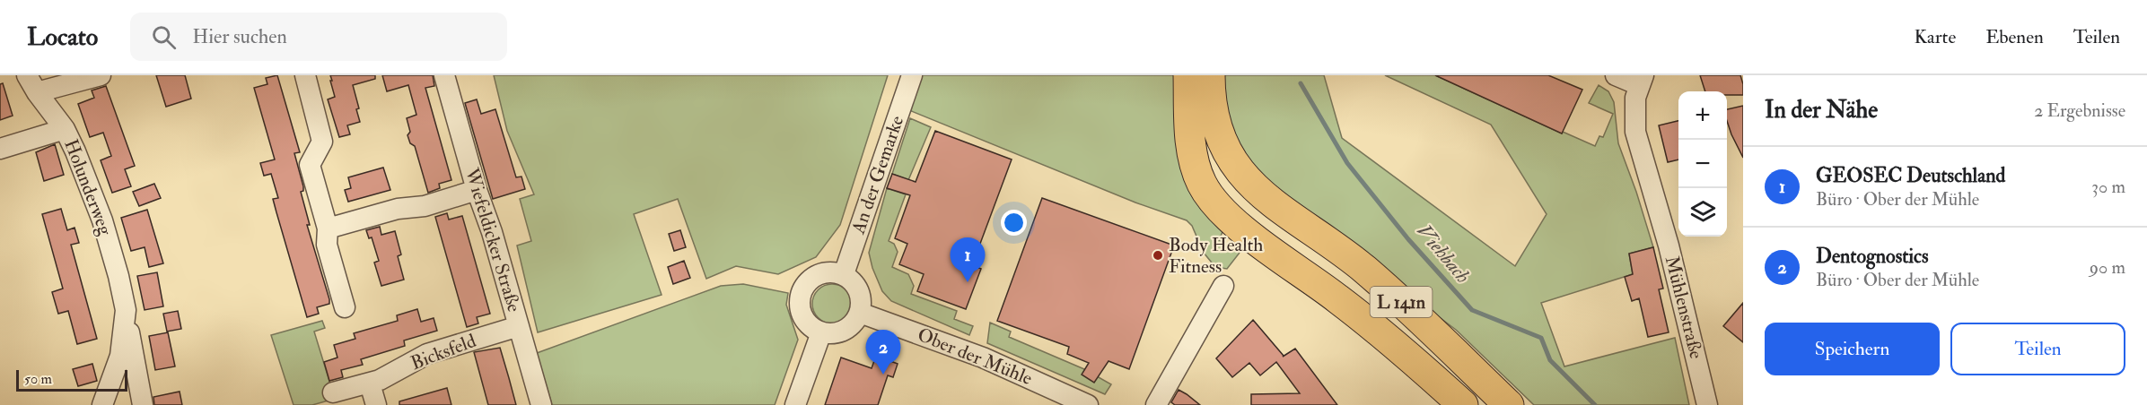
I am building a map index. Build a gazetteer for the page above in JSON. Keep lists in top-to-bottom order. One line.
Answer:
{"streets":{"highway":["L 141n"],"street":["An der Gemarke","Holunderweg","Wiefeldicker Straße","Mühlenstraße","Bicksfeld","Ober der Mühle"]},"crossings":[["An der Gemarke","Ober der Mühle"],["Wiefeldicker Straße","Bicksfeld"]],"water":["Viehbach"],"places":["Body Health Fitness"],"scale_bar":"50 m","page":{"header":"Locato","search":"Hier suchen","nav":["Karte","Ebenen","Teilen"],"heading":["In der Nähe","2 Ergebnisse"],"map_buttons":["+","−"],"list":[{"mark":"1","name":"GEOSEC Deutschland","note":"Büro · Ober der Mühle","value":"30 m"},{"mark":"2","name":"Dentognostics","note":"Büro · Ober der Mühle","value":"90 m"}],"pins":["1","2"],"buttons":["Speichern","Teilen"],"scale":"50 m"}}
